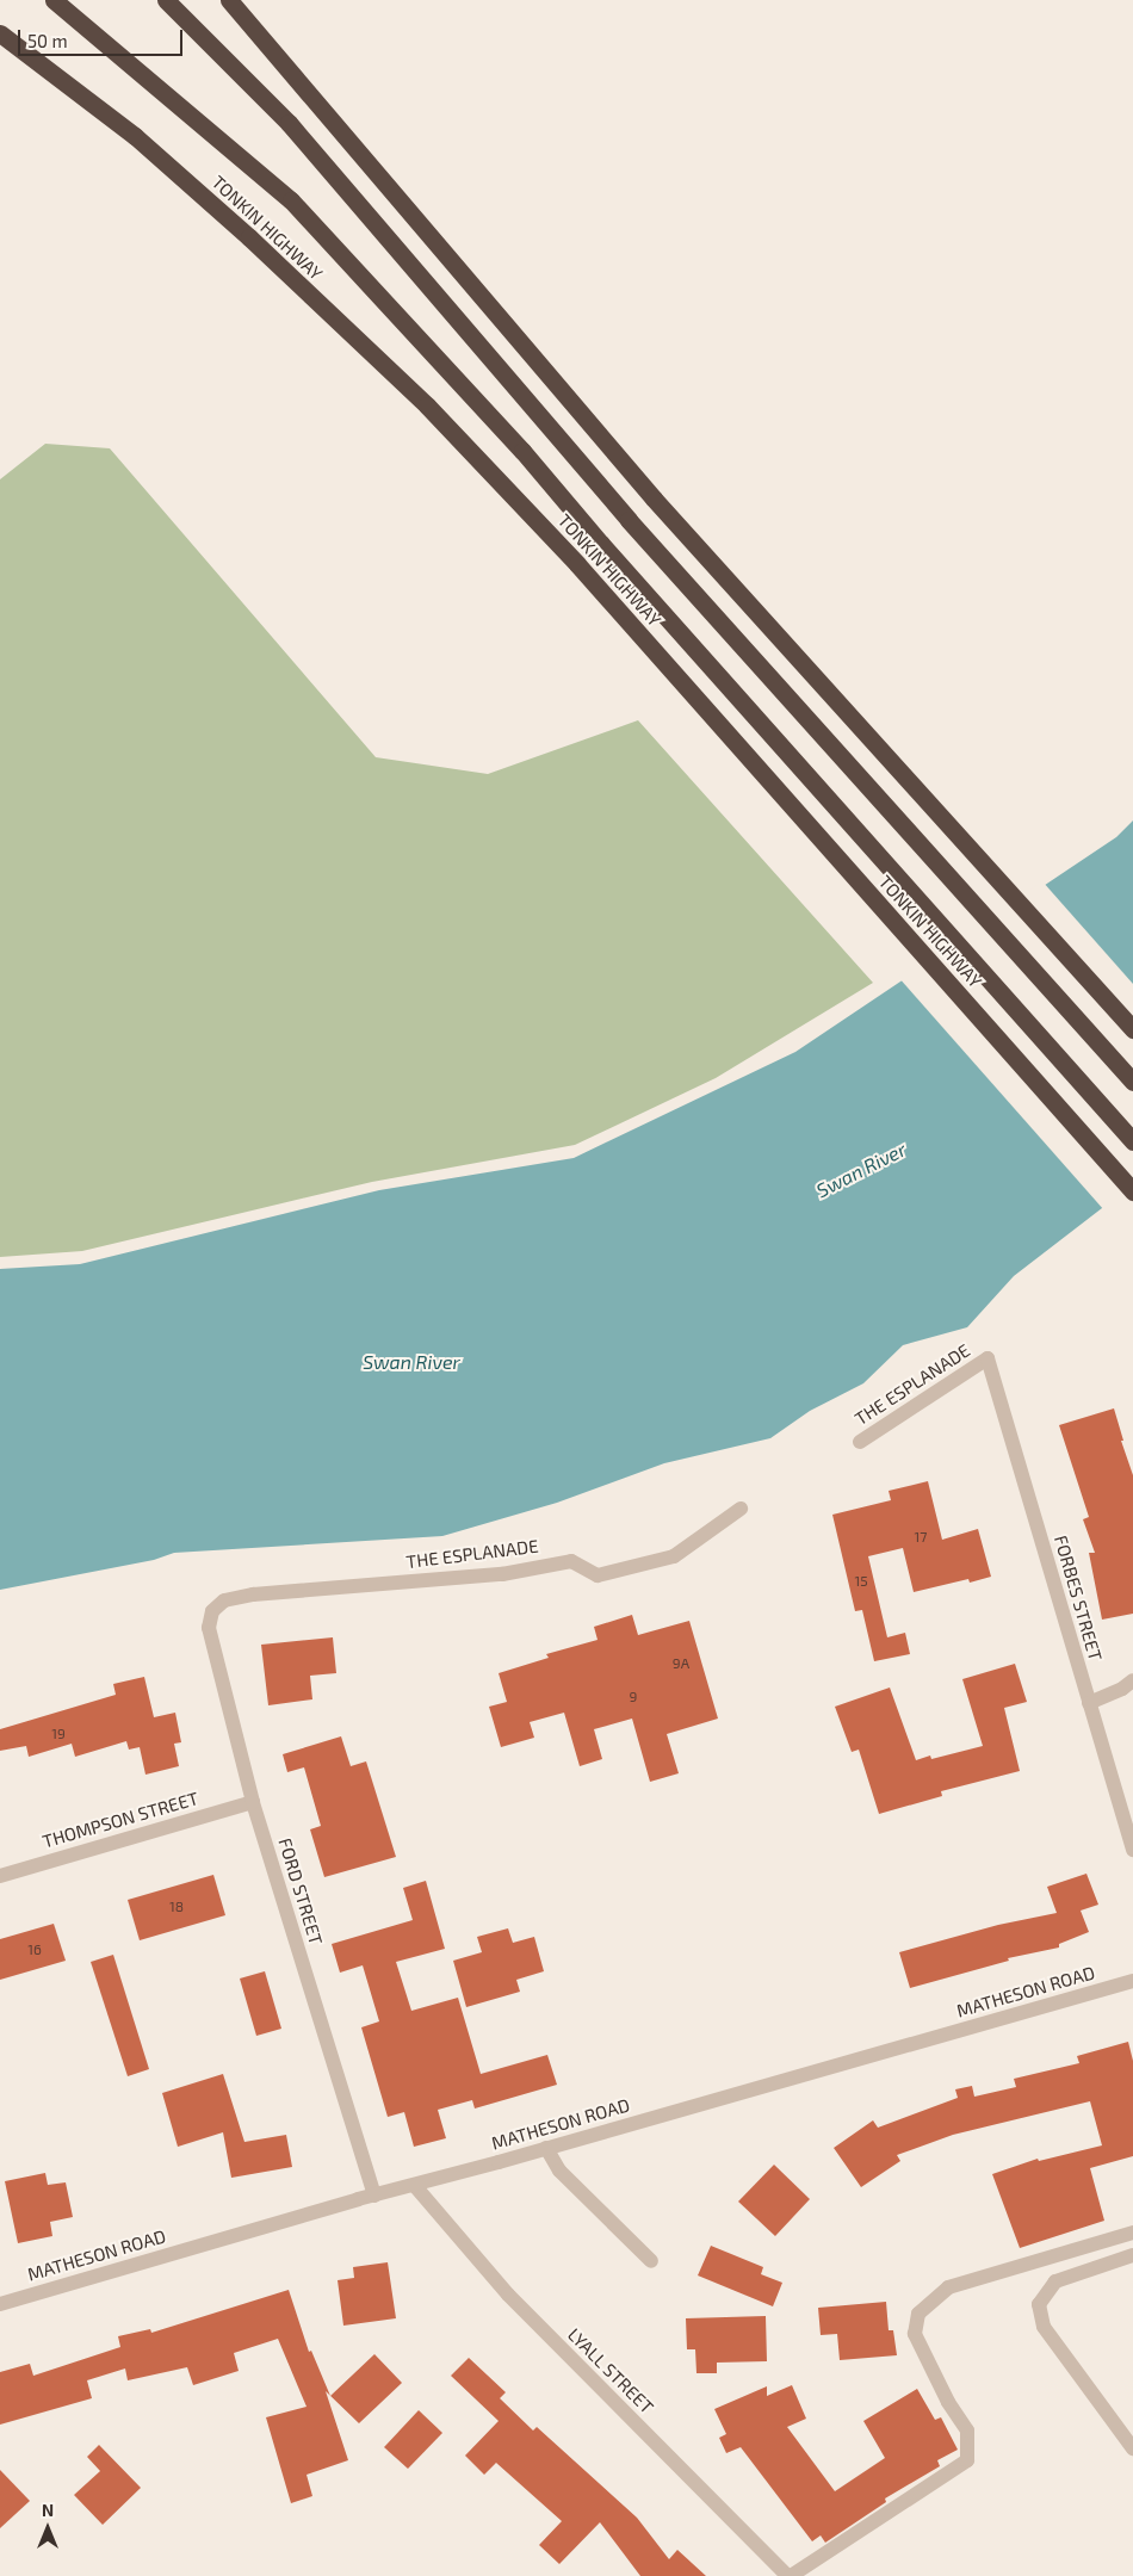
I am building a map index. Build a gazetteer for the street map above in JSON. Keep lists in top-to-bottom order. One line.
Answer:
{"streets":{"highway":["TONKIN HIGHWAY"],"street":["THE ESPLANADE","FORBES STREET","THOMPSON STREET","FORD STREET","MATHESON ROAD","LYALL STREET"]},"crossings":[["THE ESPLANADE","FORBES STREET"],["THE ESPLANADE","FORD STREET"],["THOMPSON STREET","FORD STREET"],["FORD STREET","MATHESON ROAD"],["MATHESON ROAD","LYALL STREET"]],"water":["Swan River"],"house_numbers":["17","15","9A","9","19","18","16"],"scale_bar":"50 m","north":"top"}
